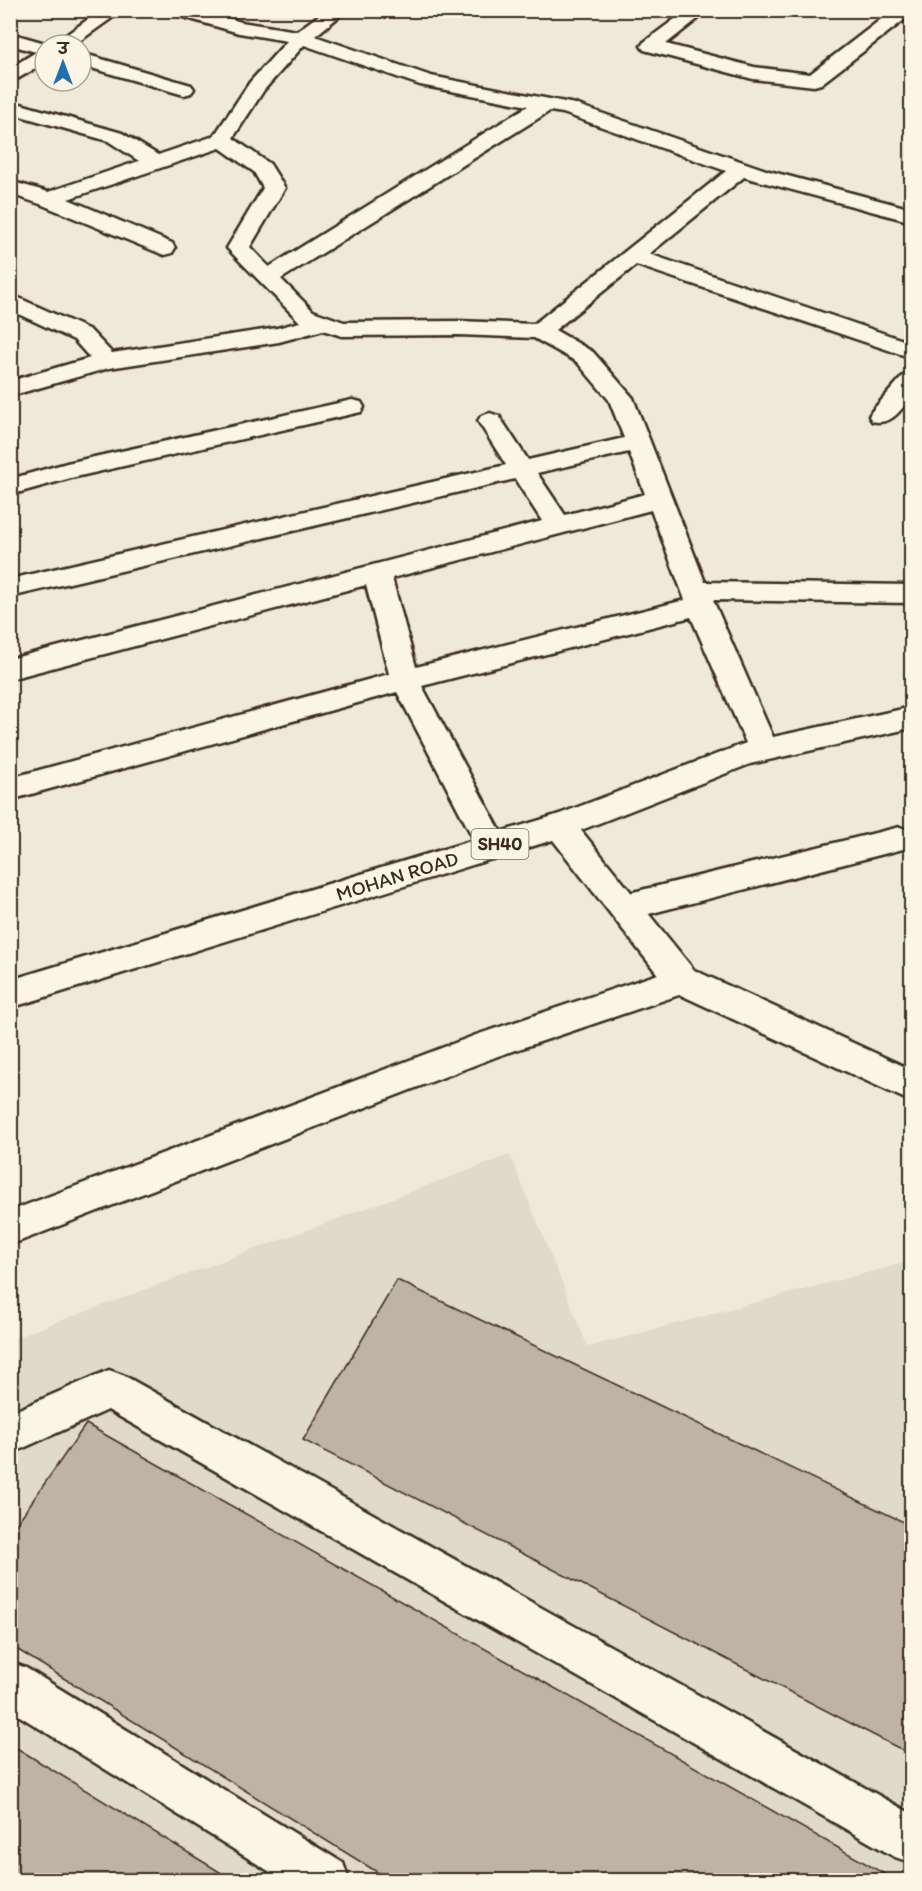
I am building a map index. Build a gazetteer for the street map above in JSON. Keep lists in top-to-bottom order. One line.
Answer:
{"streets":{"street":["SH40","MOHAN ROAD"]},"north":"top"}
